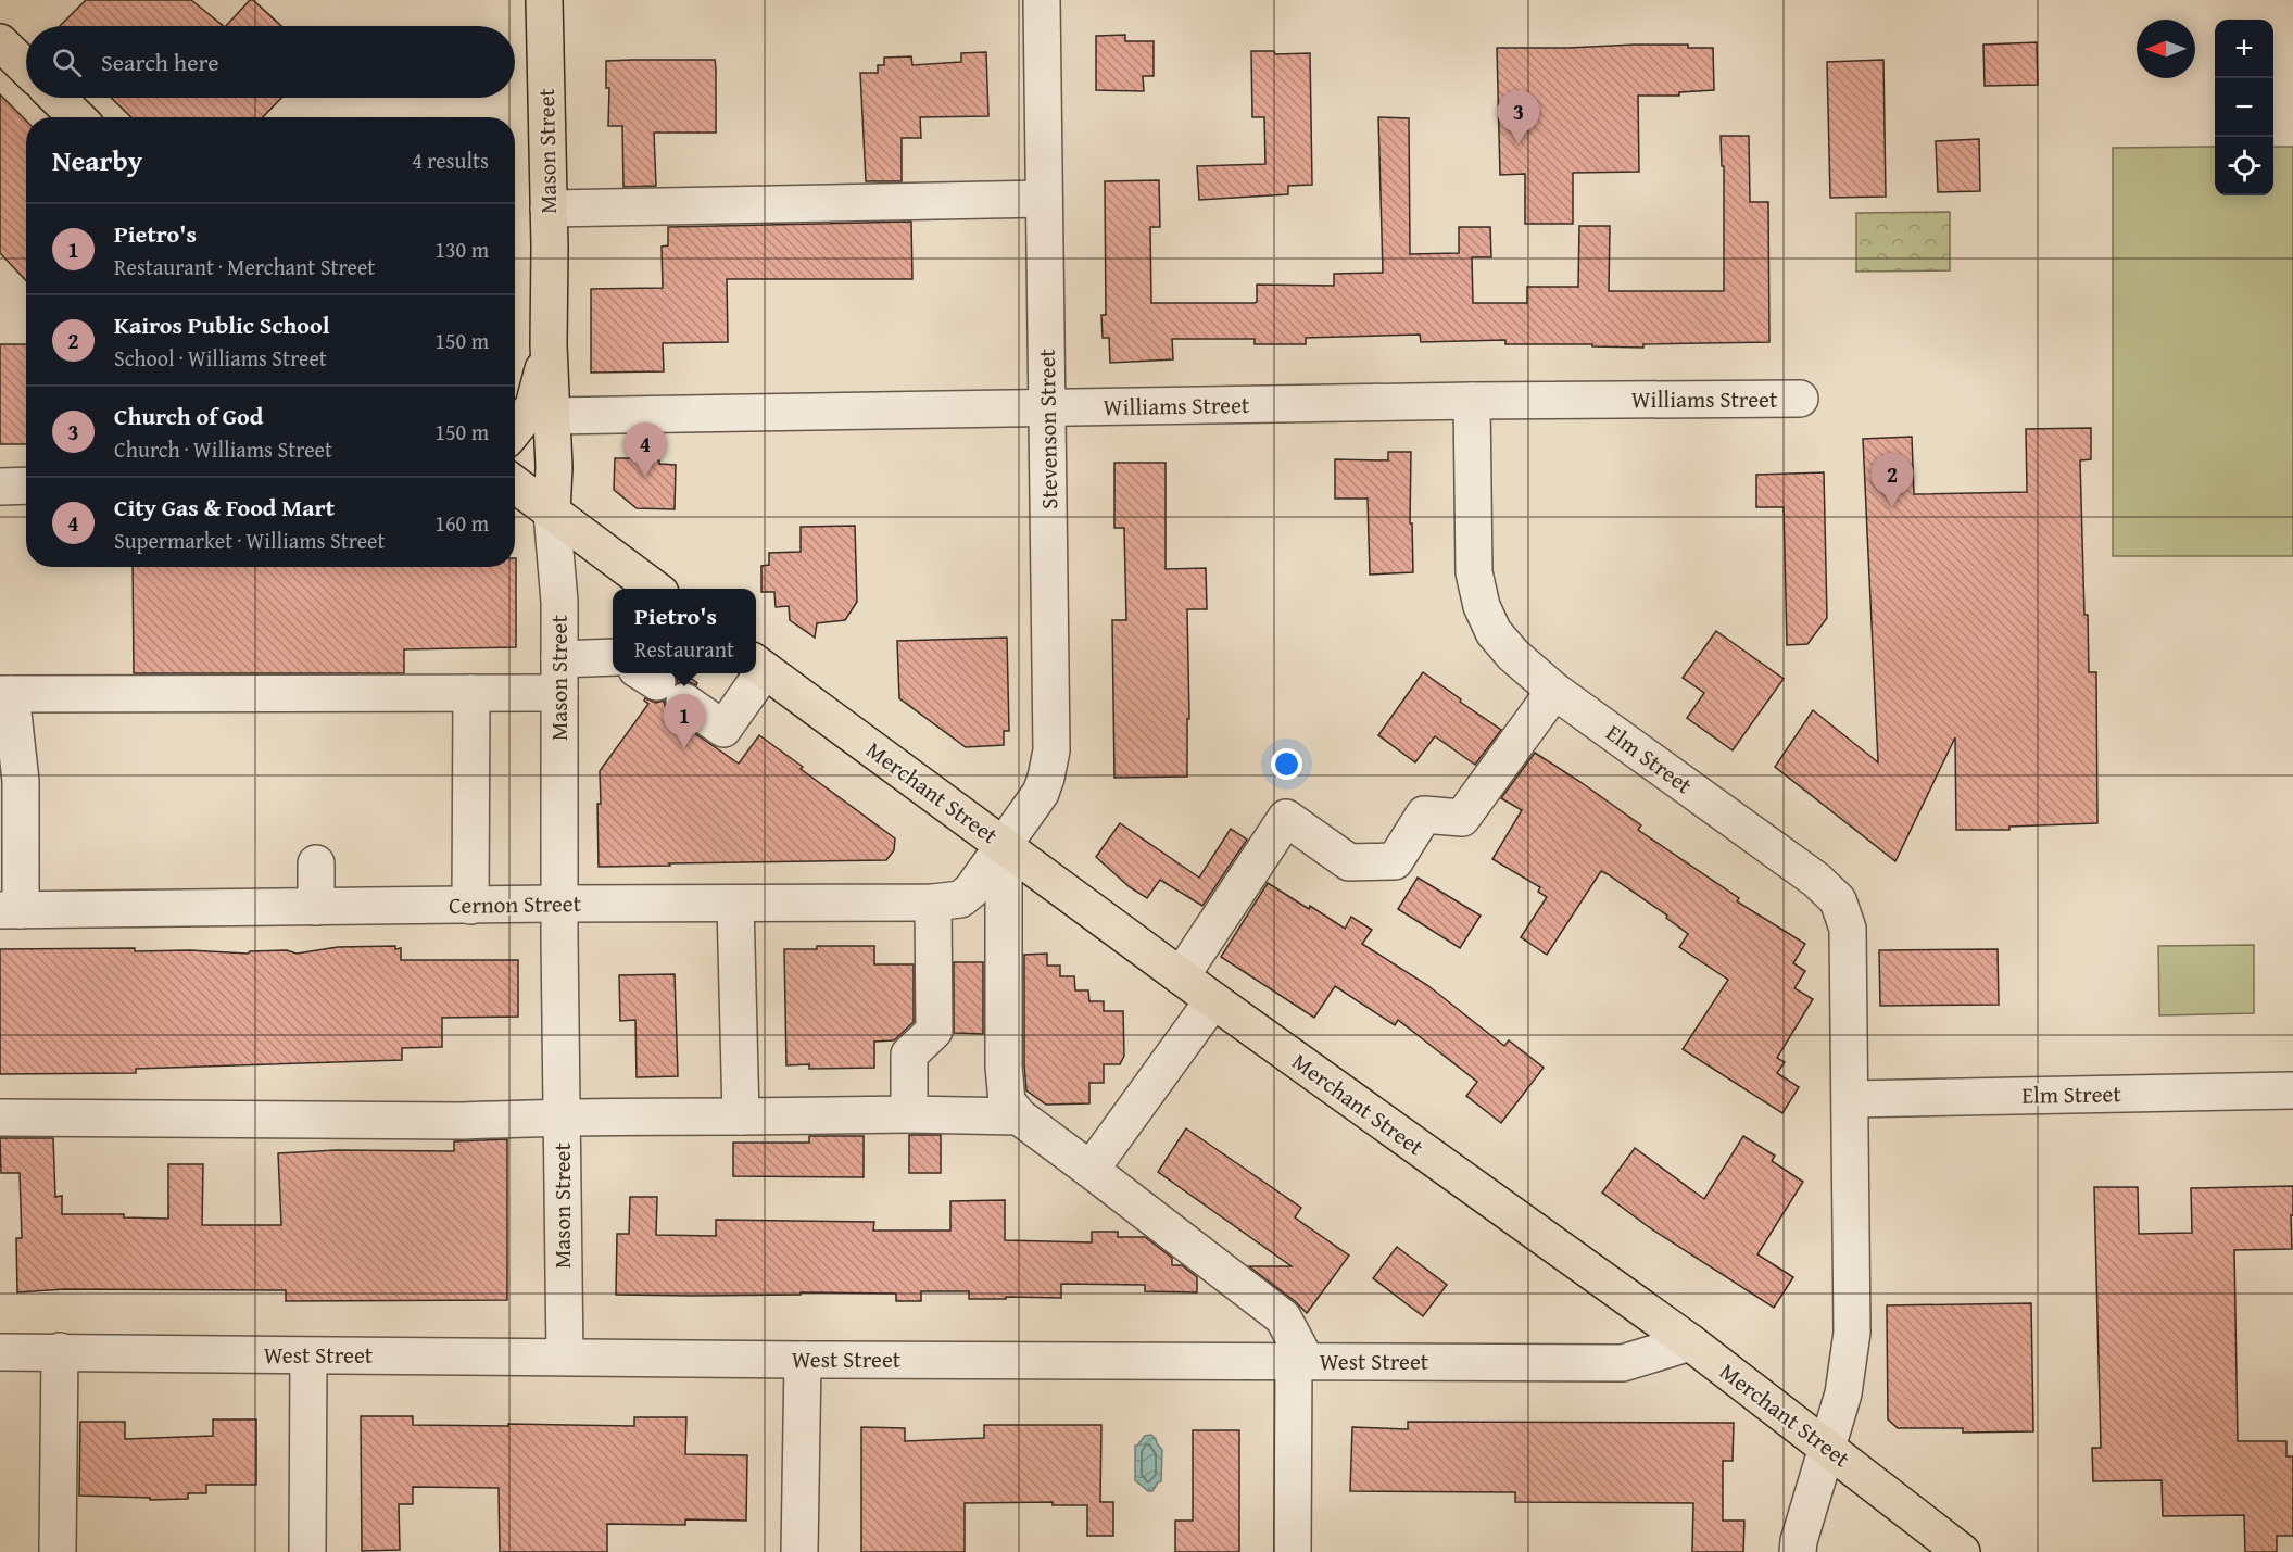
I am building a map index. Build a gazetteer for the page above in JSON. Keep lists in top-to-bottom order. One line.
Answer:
{"streets":{"main road":["Mason Street","Merchant Street"],"street":["Williams Street","Stevenson Street","Elm Street","Cernon Street","West Street"]},"crossings":[["Mason Street","Williams Street"],["Mason Street","Cernon Street"],["Mason Street","West Street"],["Williams Street","Stevenson Street"],["Williams Street","Elm Street"],["Stevenson Street","Merchant Street"],["Stevenson Street","Cernon Street"],["Elm Street","Merchant Street"],["Merchant Street","Cernon Street"],["Merchant Street","West Street"]],"north":"left","page":{"map_buttons":["+","−"],"search":"Search here","pins":["3","4","2","1"],"heading":["Nearby","4 results"],"list":[{"mark":"1","name":"Pietro's","note":"Restaurant · Merchant Street","value":"130 m"},{"mark":"2","name":"Kairos Public School","note":"School · Williams Street","value":"150 m"},{"mark":"3","name":"Church of God","note":"Church · Williams Street","value":"150 m"},{"mark":"4","name":"City Gas & Food Mart","note":"Supermarket · Williams Street","value":"160 m"}],"popup":["Pietro's","Restaurant"]}}
